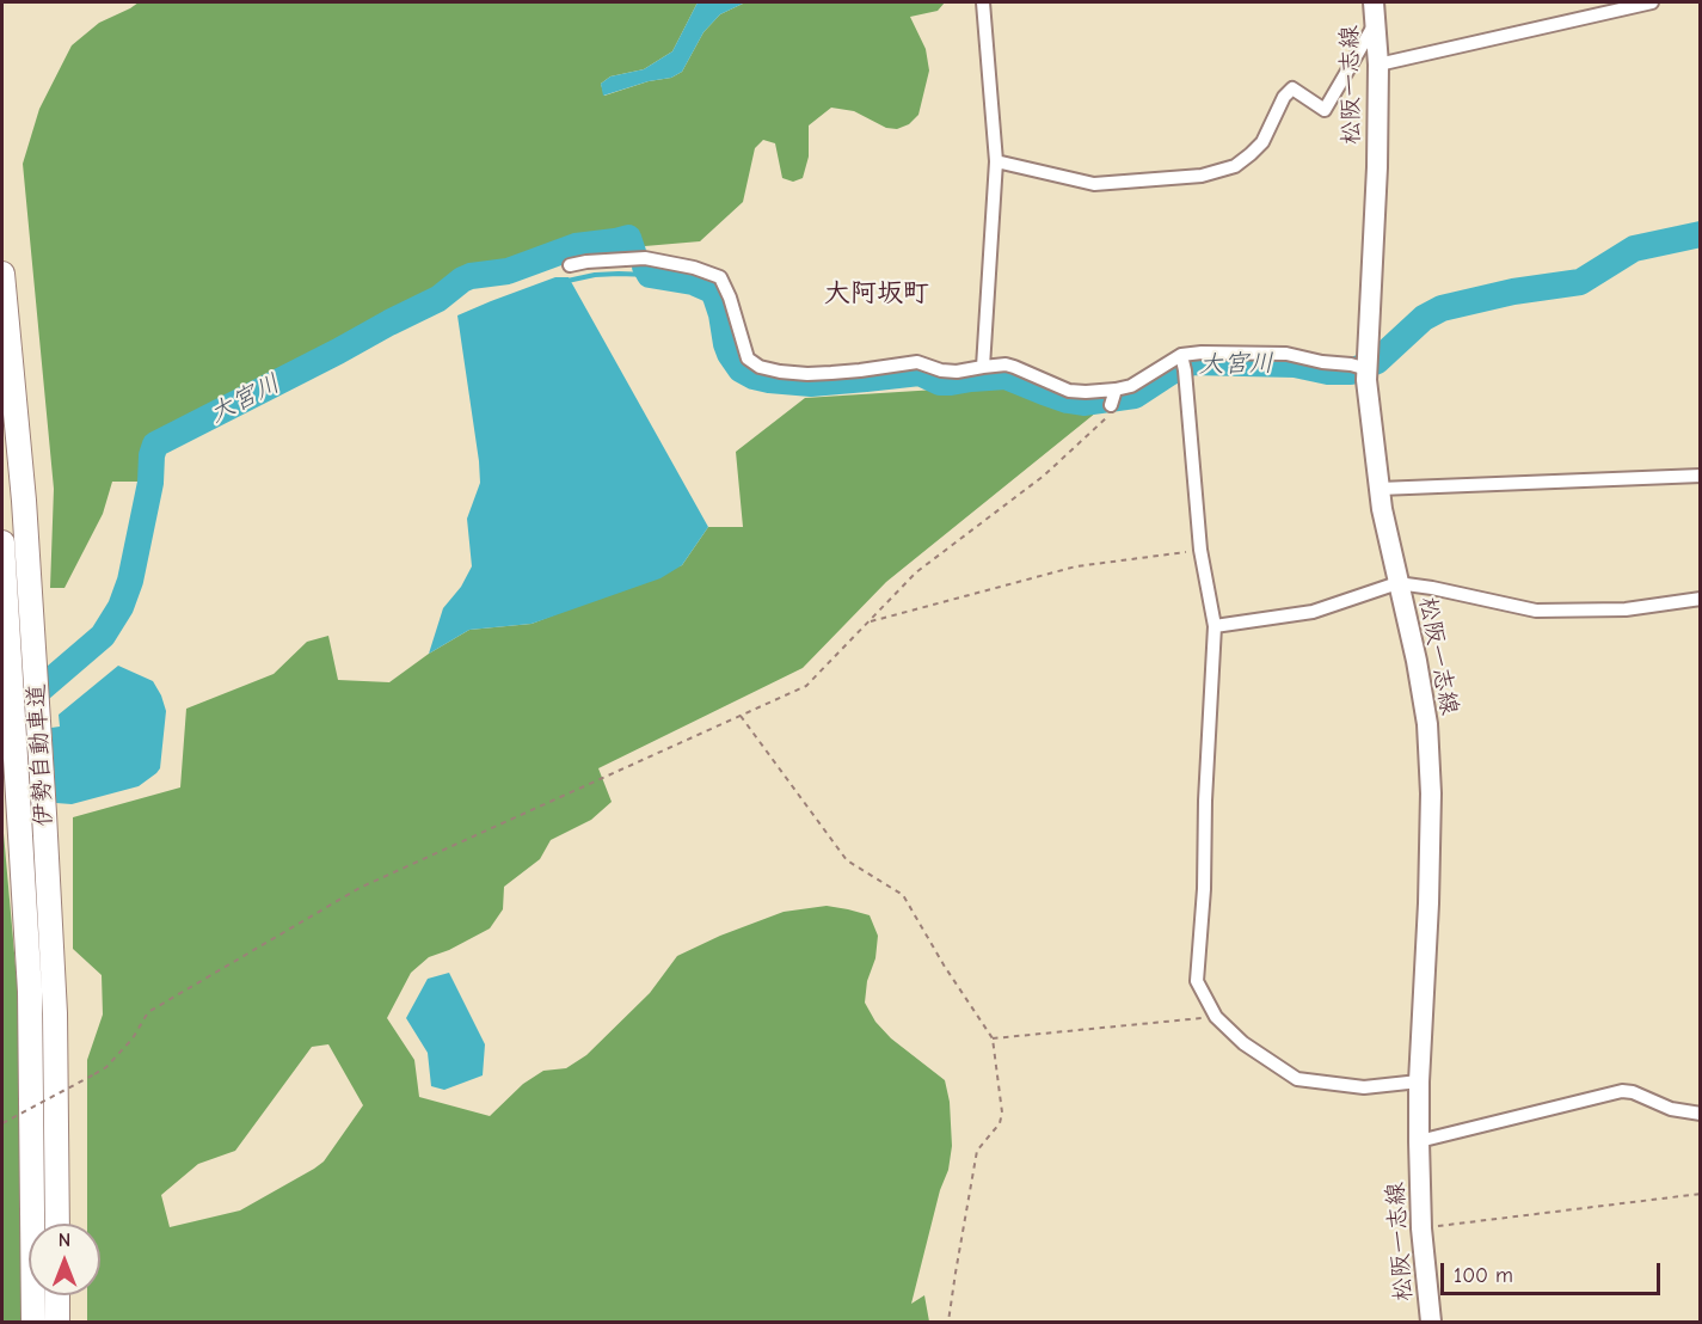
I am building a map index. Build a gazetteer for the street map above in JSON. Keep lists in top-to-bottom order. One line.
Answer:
{"streets":{"highway":["伊勢自動車道"],"main road":["松阪一志線"]},"districts":["大阿坂町"],"water":["大宮川"],"scale_bar":"100 m","north":"top"}
